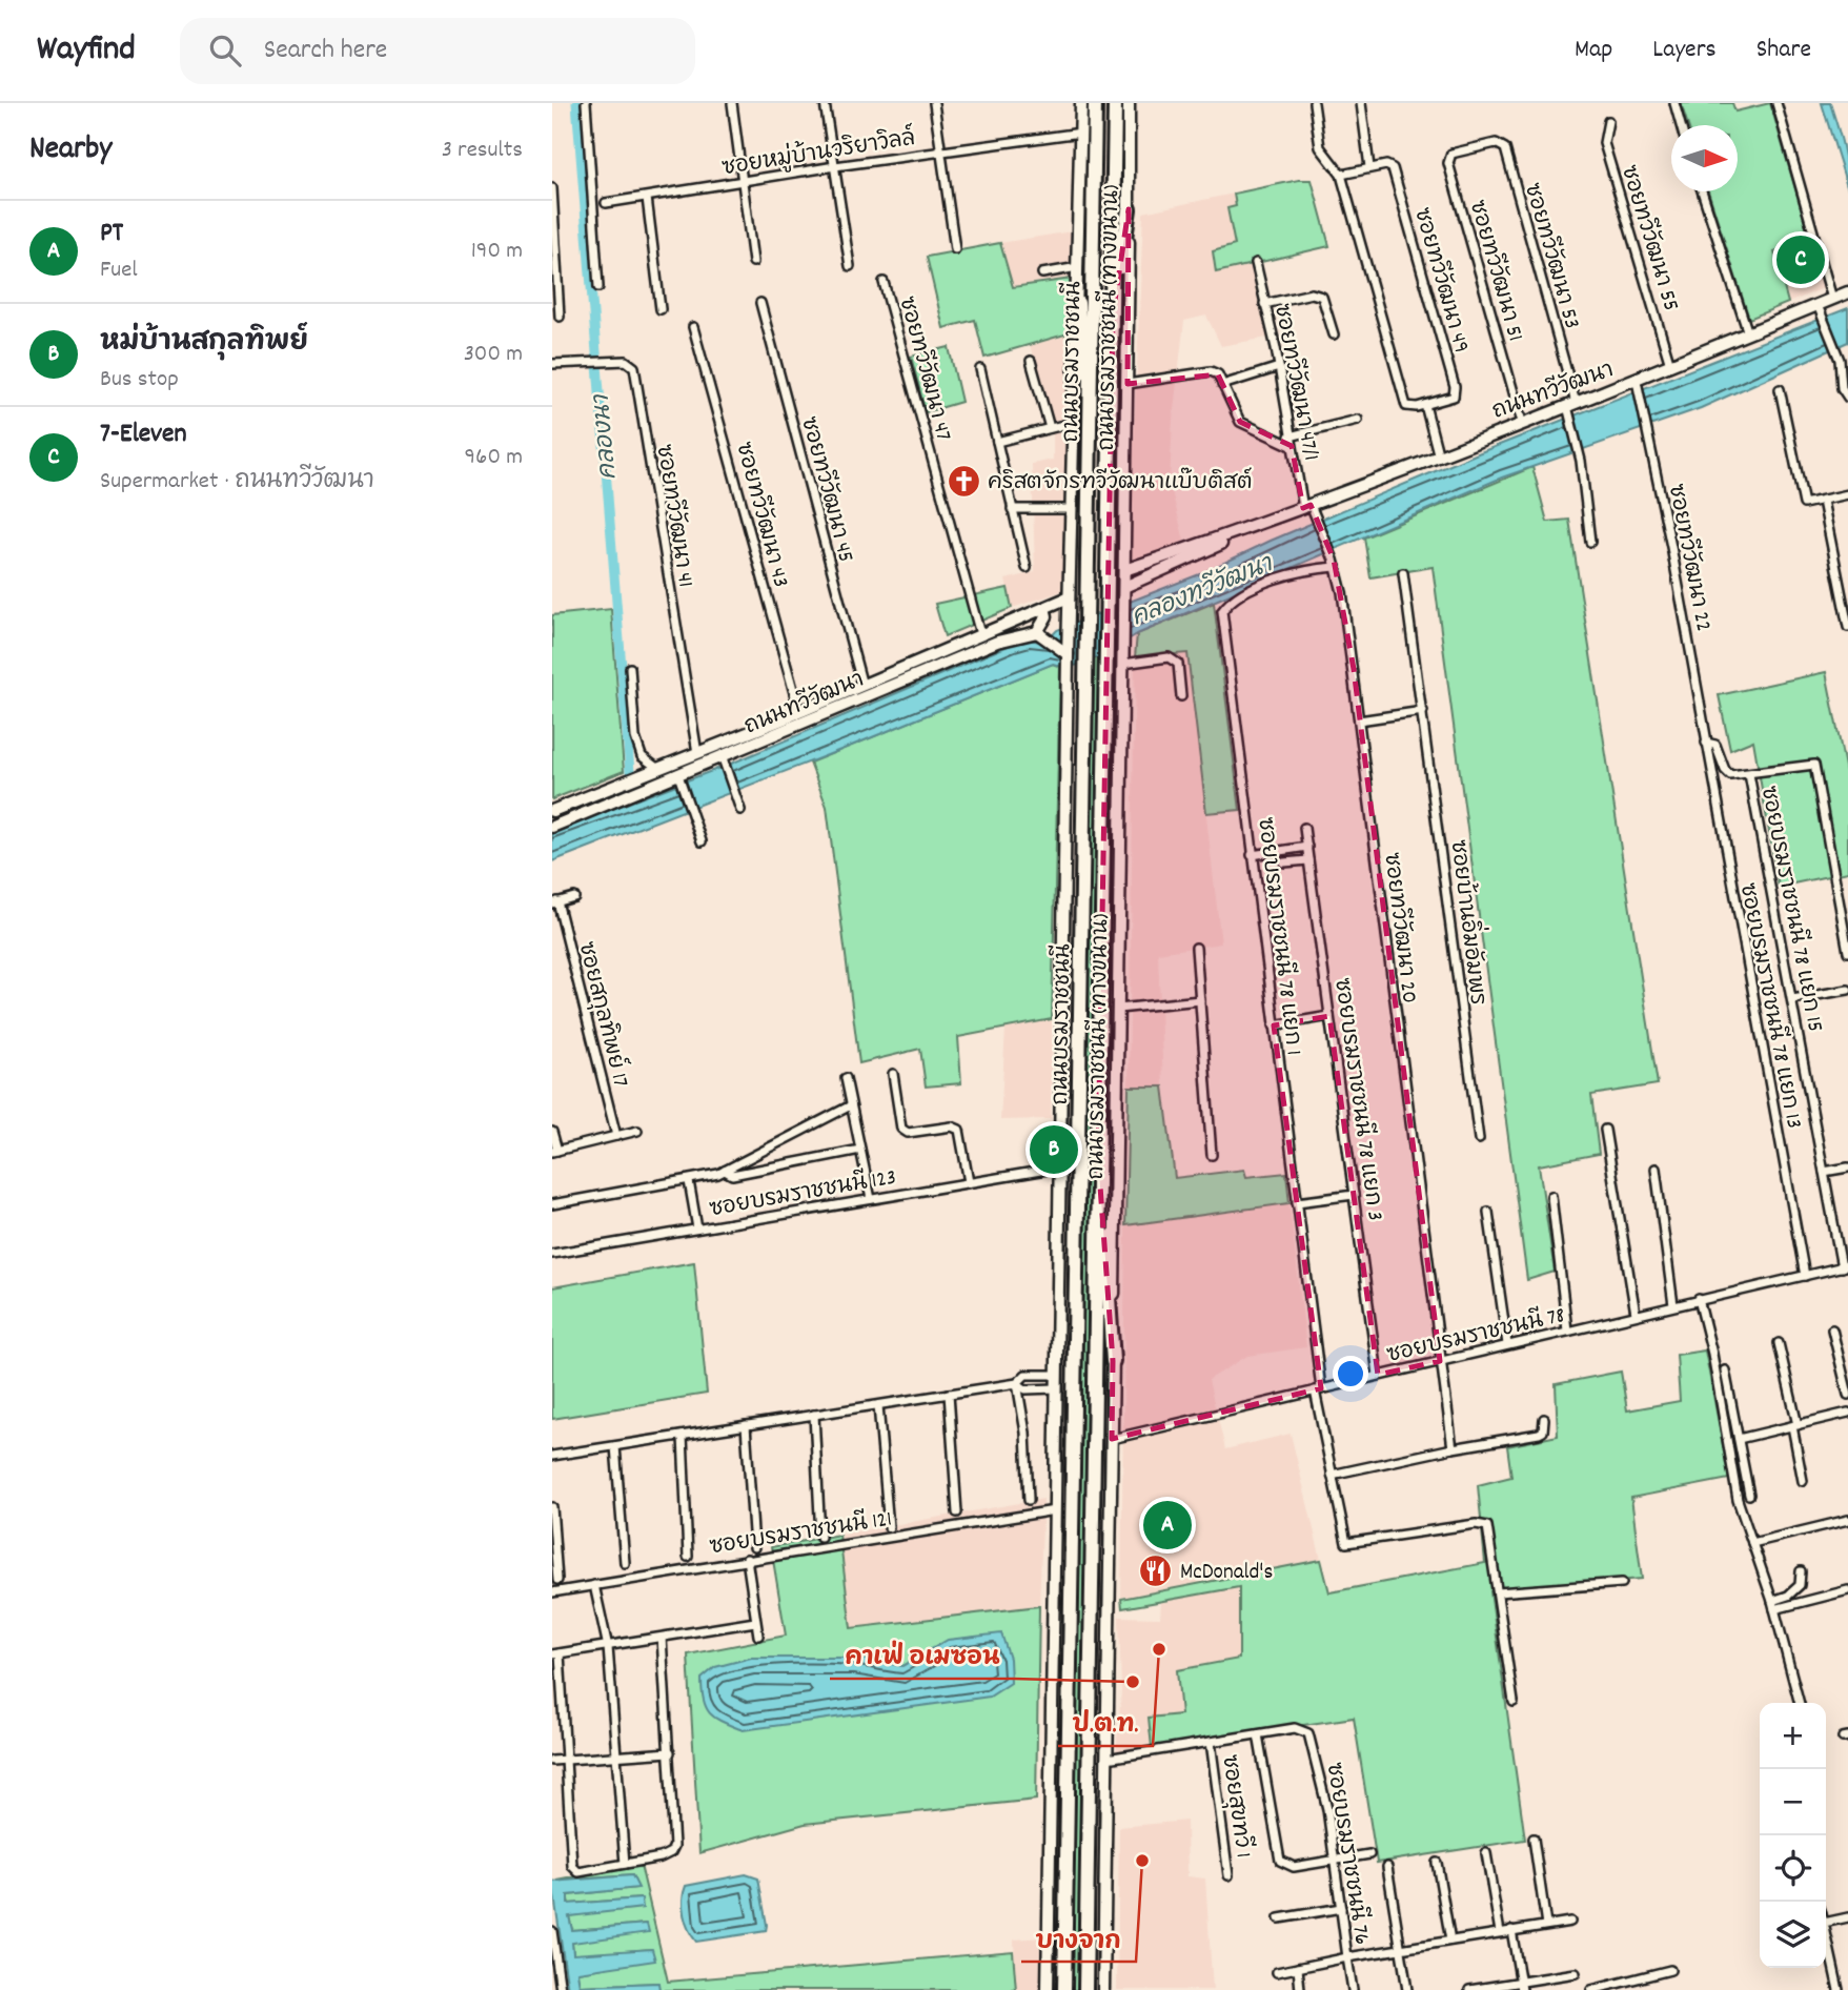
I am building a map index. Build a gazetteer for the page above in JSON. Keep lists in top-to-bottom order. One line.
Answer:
{"streets":{"highway":["ถนนบรมราชชนนี"],"main road":["ถนนบรมราชชนนี (ทางขนาน)","ถนนทวีวัฒนา"],"street":["ซอยหมู่บ้านวริยาวิลล์","ซอยทวีวัฒนา 55","ซอยทวีวัฒนา 53","ซอยทวีวัฒนา 51","ซอยทวีวัฒนา 49","ซอยทวีวัฒนา 47","ซอยทวีวัฒนา 47/1","ซอยทวีวัฒนา 45","ซอยทวีวัฒนา 43","ซอยทวีวัฒนา 41","ซอยทวีวัฒนา 22","ซอยบรมราชชนนี 78 แยก 15","ซอยบ้านอิ่มอัมพร","ซอยทวีวัฒนา 20","ซอยบรมราชชนนี 78 แยก 1","ซอยบรมราชชนนี 78 แยก 13","ซอยสกุลทิพย์ 17","ซอยบรมราชชนนี 78 แยก 3","ซอยบรมราชชนนี 123","ซอยบรมราชชนนี 78","ซอยบรมราชชนนี 121","ซอยสุขทวี 1","ซอยบรมราชชนนี 76"]},"crossings":[["ซอยหมู่บ้านวริยาวิลล์","ถนนบรมราชชนนี"],["ซอยทวีวัฒนา 55","ถนนทวีวัฒนา"],["ซอยทวีวัฒนา 53","ซอยทวีวัฒนา 51"],["ซอยทวีวัฒนา 53","ถนนทวีวัฒนา"],["ซอยทวีวัฒนา 51","ถนนทวีวัฒนา"],["ถนนบรมราชชนนี (ทางขนาน)","ถนนบรมราชชนนี"],["ถนนบรมราชชนนี (ทางขนาน)","ถนนทวีวัฒนา"],["ถนนบรมราชชนนี (ทางขนาน)","ซอยบรมราชชนนี 123"],["ถนนบรมราชชนนี (ทางขนาน)","ซอยบรมราชชนนี 78"],["ถนนบรมราชชนนี (ทางขนาน)","ซอยบรมราชชนนี 121"],["ถนนบรมราชชนนี (ทางขนาน)","ซอยบรมราชชนนี 76"],["ซอยทวีวัฒนา 47","ถนนทวีวัฒนา"],["ซอยทวีวัฒนา 47/1","ถนนทวีวัฒนา"],["ซอยทวีวัฒนา 47/1","ซอยทวีวัฒนา 20"],["ถนนทวีวัฒนา","ซอยทวีวัฒนา 45"],["ถนนทวีวัฒนา","ซอยทวีวัฒนา 43"],["ถนนทวีวัฒนา","ซอยทวีวัฒนา 41"],["ถนนทวีวัฒนา","ซอยทวีวัฒนา 22"],["ถนนทวีวัฒนา","ซอยทวีวัฒนา 20"],["ซอยทวีวัฒนา 22","ซอยบรมราชชนนี 78 แยก 13"],["ซอยบรมราชชนนี 78 แยก 15","ซอยบรมราชชนนี 78"],["ซอยทวีวัฒนา 20","ซอยบรมราชชนนี 78 แยก 1"],["ซอยทวีวัฒนา 20","ซอยบรมราชชนนี 78"],["ซอยบรมราชชนนี 78 แยก 1","ซอยบรมราชชนนี 78"],["ซอยบรมราชชนนี 78 แยก 13","ซอยบรมราชชนนี 78"],["ซอยบรมราชชนนี 78 แยก 3","ซอยบรมราชชนนี 78"],["ซอยสุขทวี 1","ซอยบรมราชชนนี 76"]],"water":["คลองนา","คลองทวีวัฒนา"],"places":{"church":["คริสตจักรทวีวัฒนาแบ๊บติสต์"],"restaurant":["McDonald's"],"other":["ป.ต.ท.","คาเฟ่ อเมซอน","บางจาก"]},"north":"right","page":{"header":"Wayfind","search":"Search here","nav":["Map","Layers","Share"],"heading":["Nearby","3 results"],"list":[{"mark":"A","name":"PT","note":"Fuel","value":"190 m"},{"mark":"B","name":"หม่บ้านสกุลทิพย์","note":"Bus stop","value":"300 m"},{"mark":"C","name":"7-Eleven","note":"Supermarket · ถนนทวีวัฒนา","value":"960 m"}],"pins":["C","B","A"],"map_buttons":["+","−"]}}
